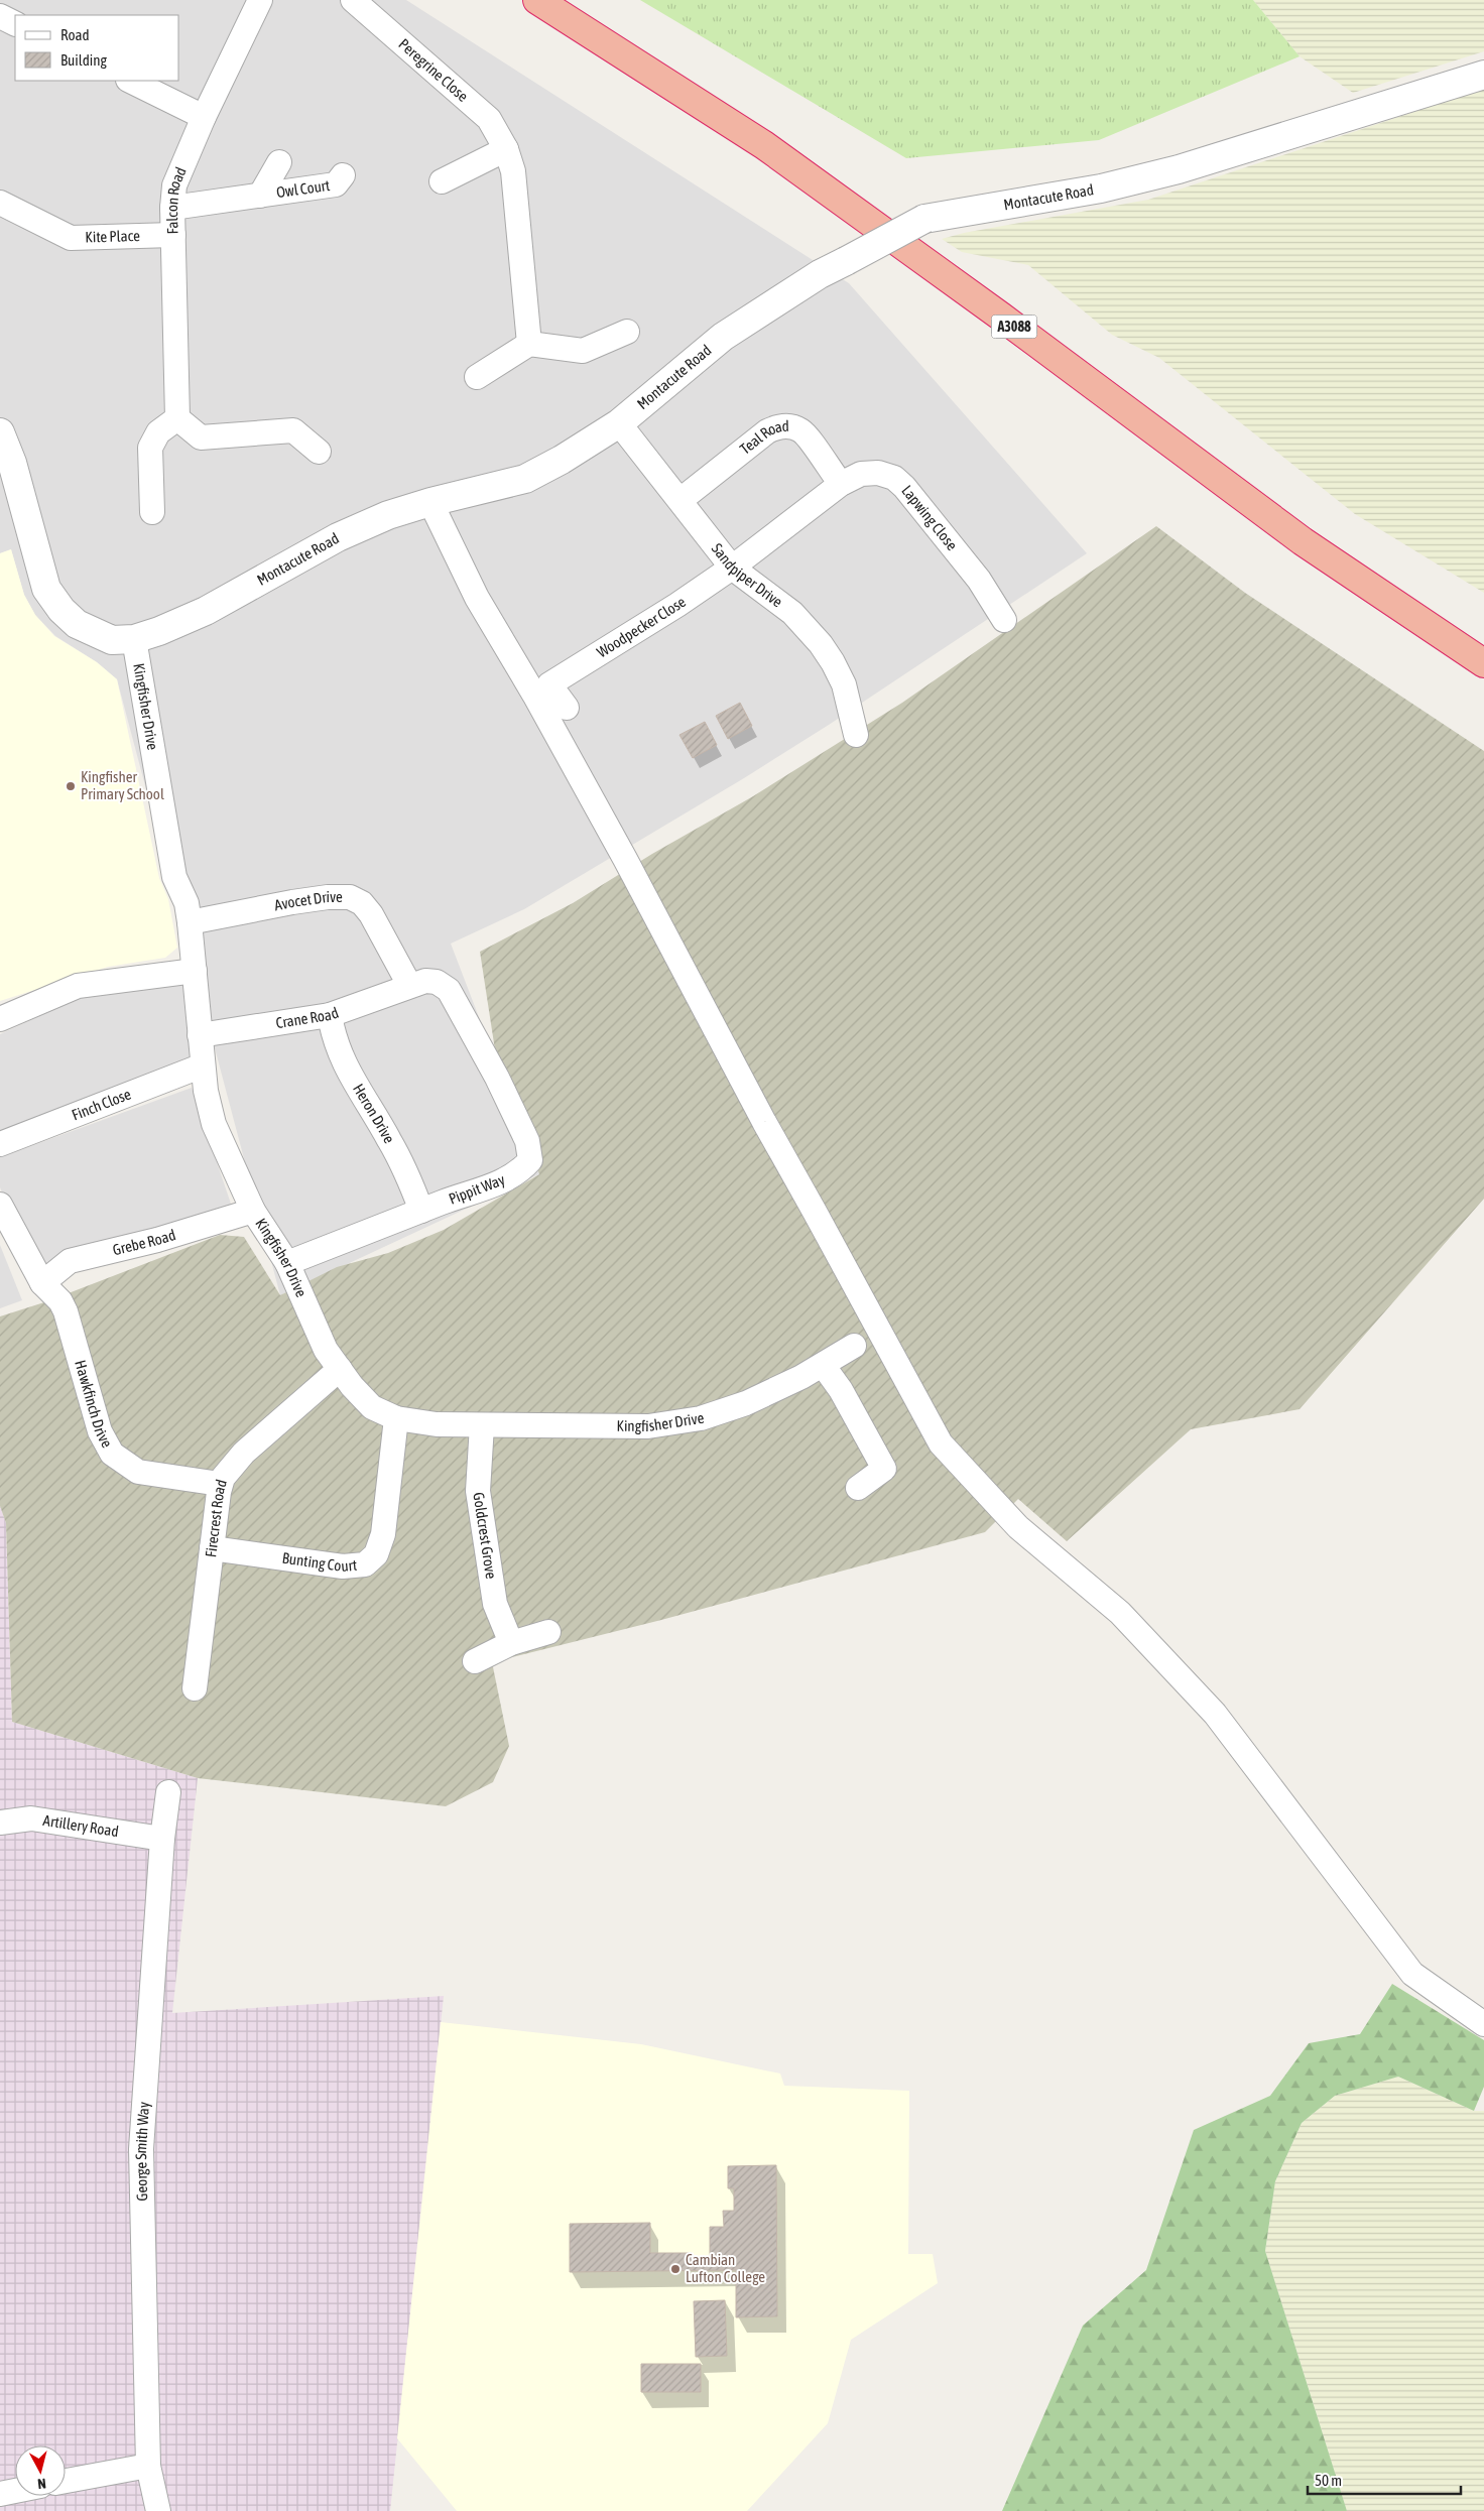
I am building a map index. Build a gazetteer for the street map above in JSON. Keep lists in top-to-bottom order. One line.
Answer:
{"streets":{"highway":["A3088"],"street":["Peregrine Close","Owl Court","Montacute Road","Falcon Road","Kite Place","Teal Road","Lapwing Close","Sandpiper Drive","Woodpecker Close","Kingfisher Drive","Avocet Drive","Crane Road","Finch Close","Heron Drive","Pippit Way","Grebe Road","Hawkfinch Drive","Firecrest Road","Goldcrest Grove","Bunting Court","Artillery Road","George Smith Way"]},"crossings":[["Owl Court","Falcon Road"],["Montacute Road","Sandpiper Drive"],["Montacute Road","Kingfisher Drive"],["Falcon Road","Kite Place"],["Teal Road","Lapwing Close"],["Teal Road","Sandpiper Drive"],["Lapwing Close","Sandpiper Drive"],["Lapwing Close","Woodpecker Close"],["Sandpiper Drive","Woodpecker Close"],["Kingfisher Drive","Avocet Drive"],["Kingfisher Drive","Crane Road"],["Kingfisher Drive","Finch Close"],["Kingfisher Drive","Pippit Way"],["Kingfisher Drive","Grebe Road"],["Kingfisher Drive","Firecrest Road"],["Kingfisher Drive","Goldcrest Grove"],["Kingfisher Drive","Bunting Court"],["Avocet Drive","Crane Road"],["Avocet Drive","Pippit Way"],["Crane Road","Heron Drive"],["Crane Road","Pippit Way"],["Heron Drive","Pippit Way"],["Grebe Road","Hawkfinch Drive"],["Hawkfinch Drive","Firecrest Road"],["Firecrest Road","Bunting Court"],["Artillery Road","George Smith Way"]],"places":["Kingfisher Primary School","Cambian Lufton College"],"legend":["Road","Building"],"scale_bar":"50 m","north":"bottom"}
